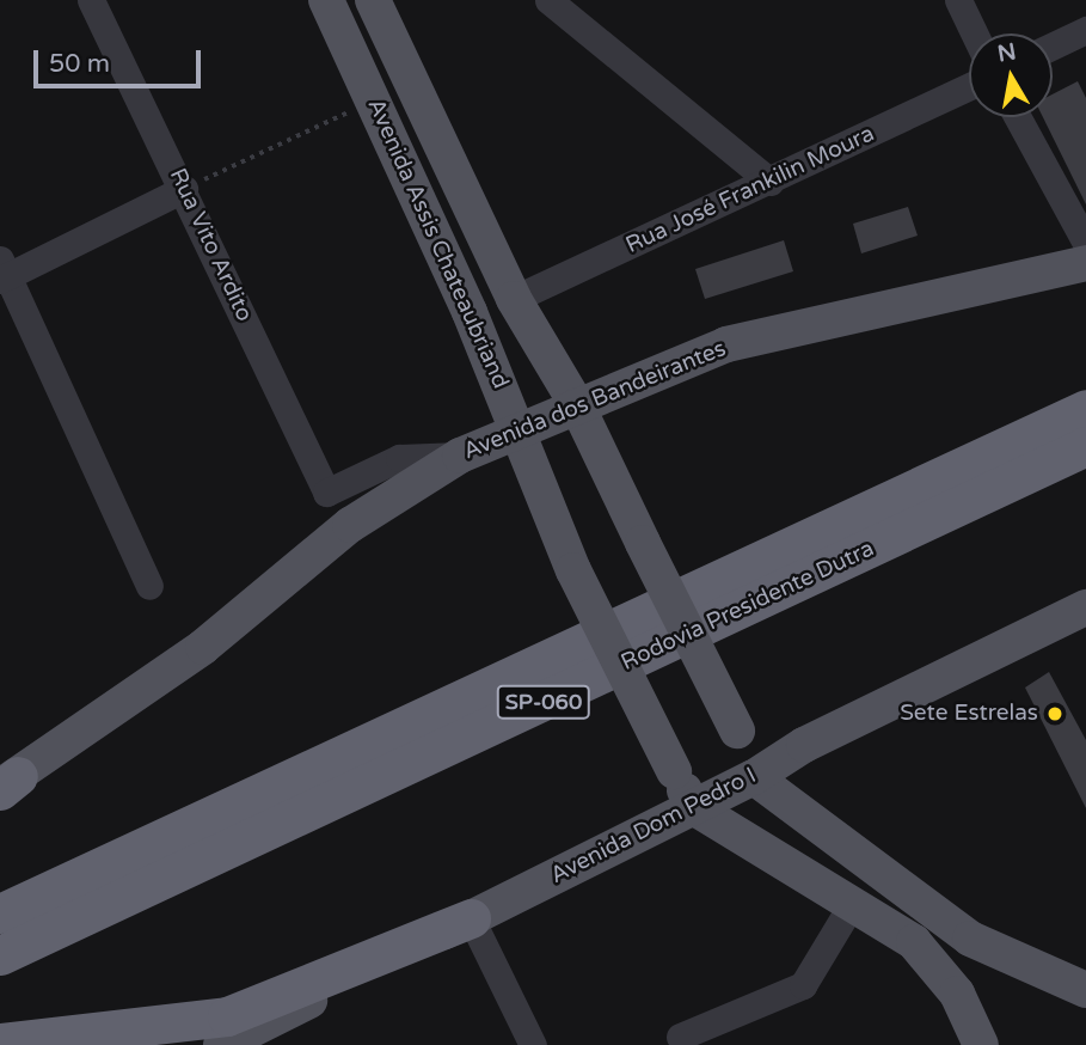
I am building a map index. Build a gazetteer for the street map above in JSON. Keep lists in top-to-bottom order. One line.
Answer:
{"streets":{"highway":["Rodovia Presidente Dutra","SP-060"],"main road":["Avenida Assis Chateaubriand","Avenida dos Bandeirantes","Avenida Dom Pedro I"],"street":["Rua José Frankilin Moura","Rua Vito Ardito"]},"crossings":[["Rua José Frankilin Moura","Avenida Assis Chateaubriand"],["Avenida Assis Chateaubriand","Avenida dos Bandeirantes"],["Avenida Assis Chateaubriand","Avenida Dom Pedro I"],["Rua Vito Ardito","Avenida dos Bandeirantes"]],"places":["Sete Estrelas"],"scale_bar":"50 m","north":"top"}
